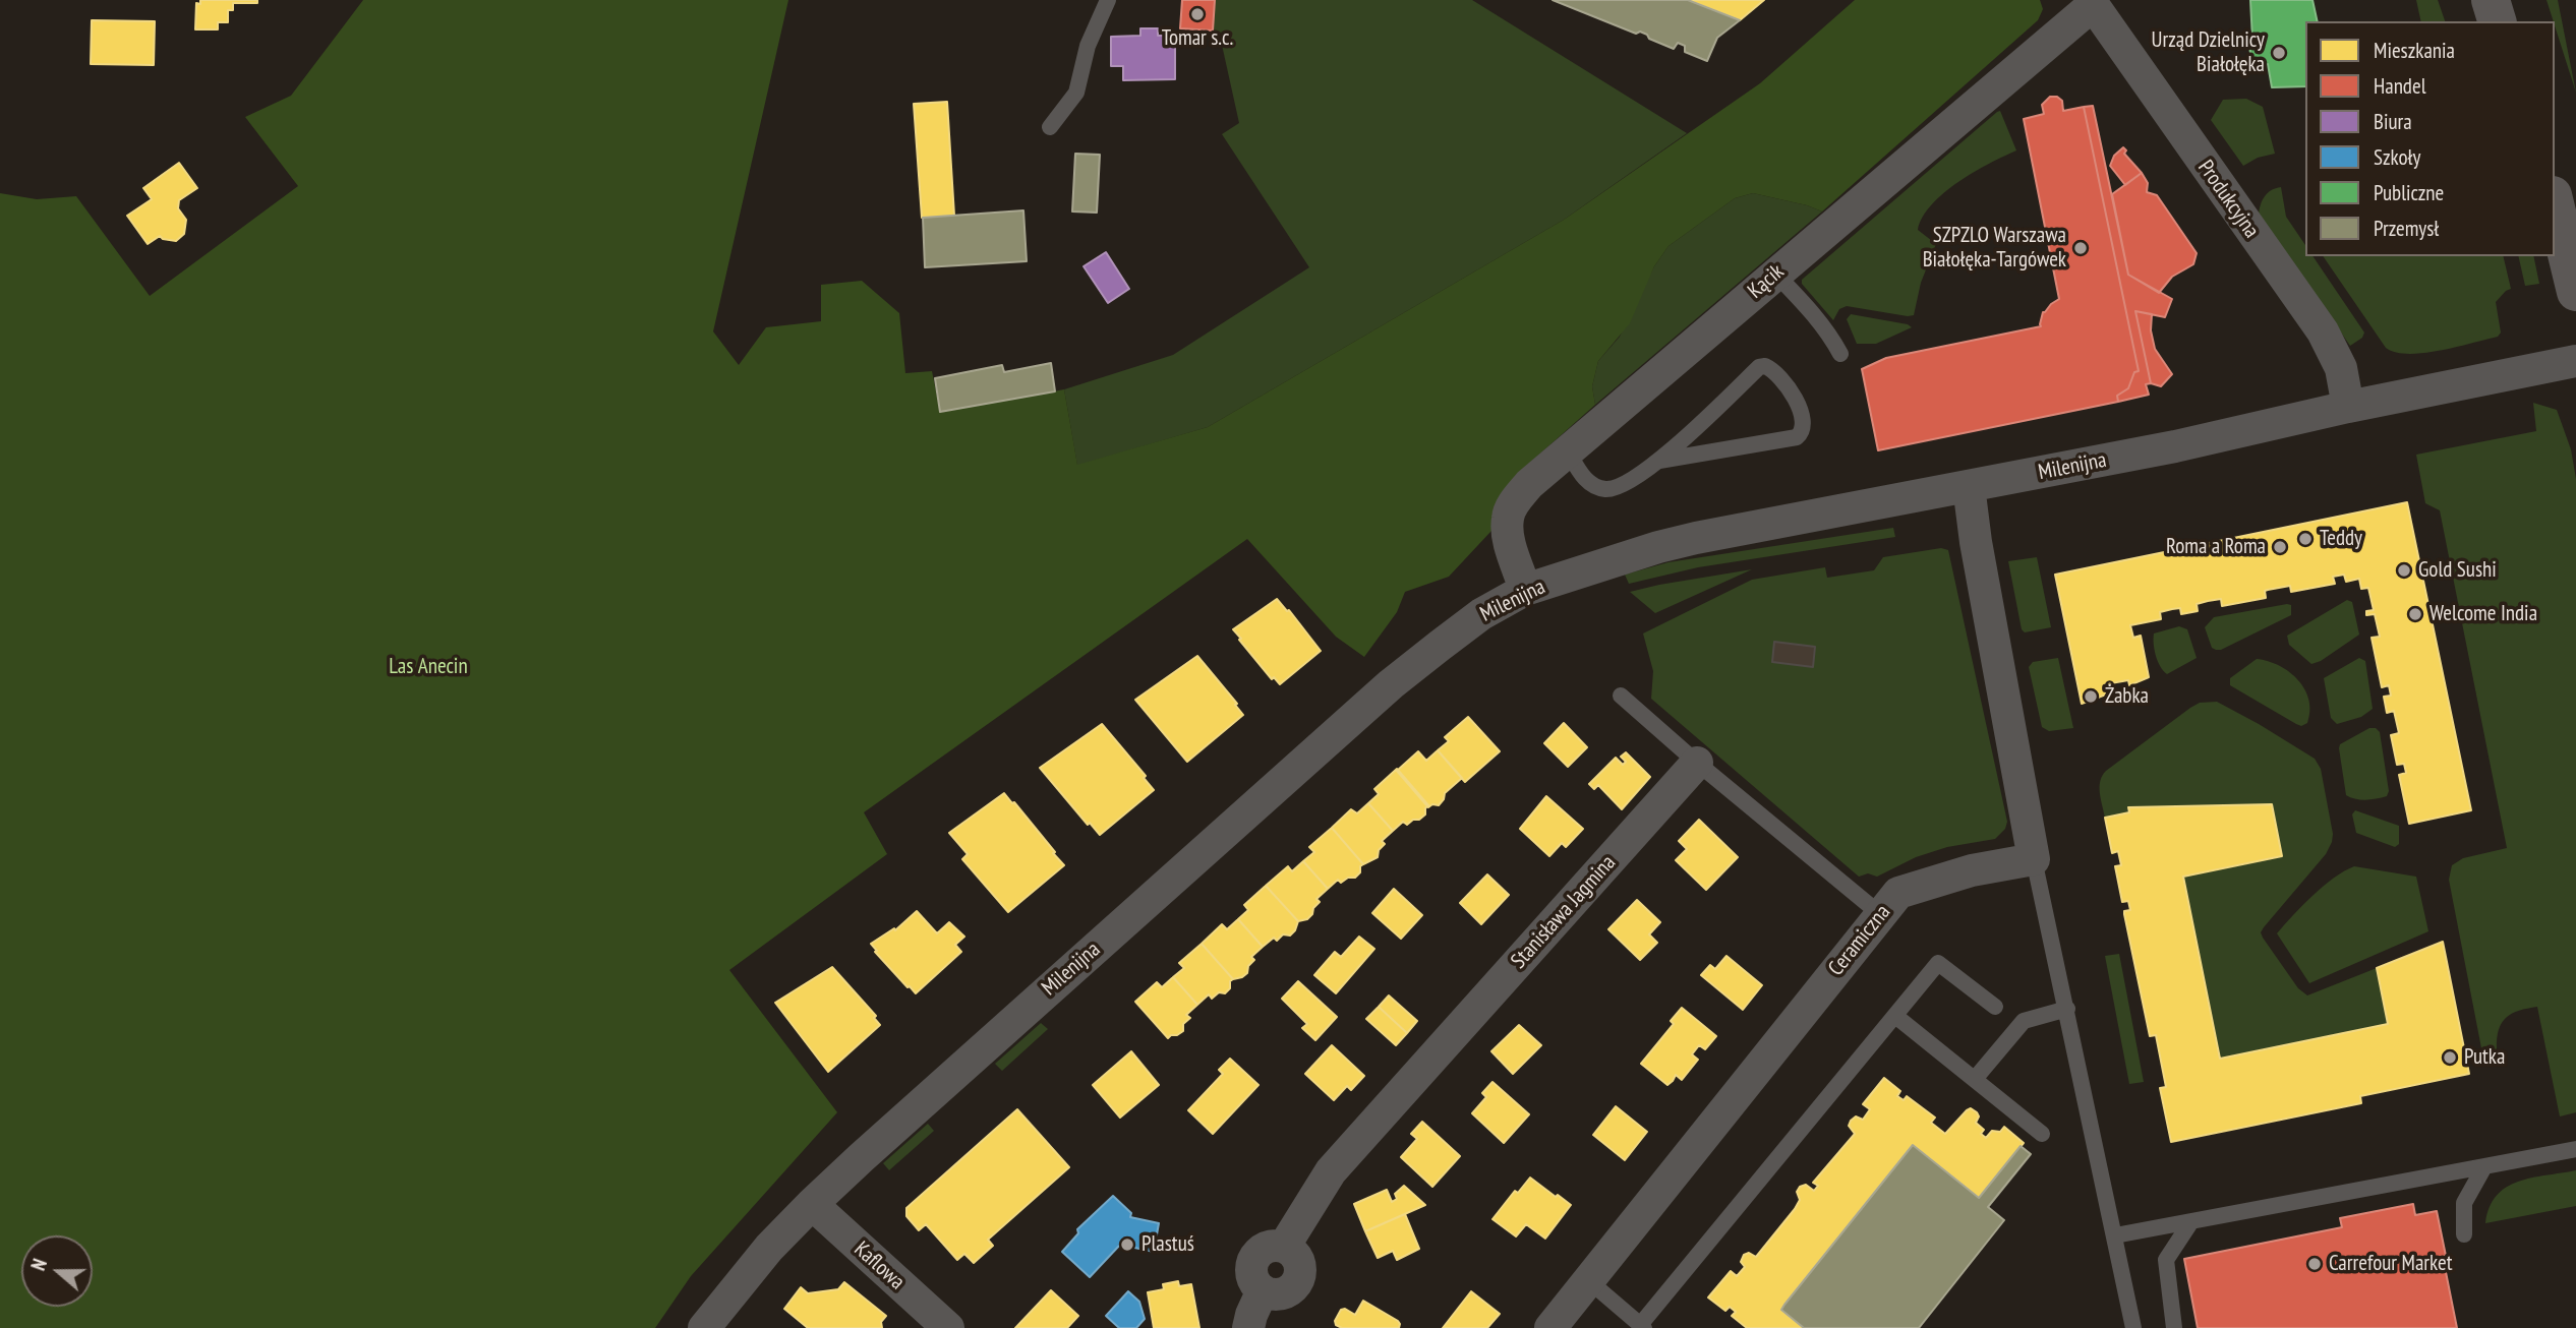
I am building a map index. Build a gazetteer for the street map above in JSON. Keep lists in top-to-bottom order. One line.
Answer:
{"streets":{"street":["Produkcyjna","Kącik","Milenijna","Stanisława Jagmina","Ceramiczna","Kaflowa"]},"crossings":[["Produkcyjna","Kącik"],["Produkcyjna","Milenijna"],["Kącik","Milenijna"],["Milenijna","Kaflowa"]],"parks":["Las Anecin"],"places":["Tomar s.c.","Urząd Dzielnicy Białołęka","SZPZLO Warszawa Białołęka-Targówek","Teddy","Roma a Roma","Gold Sushi","Welcome India","Żabka","Putka","Plastuś","Carrefour Market"],"legend":["Mieszkania","Handel","Biura","Szkoły","Publiczne","Przemysł"],"north":"left"}
